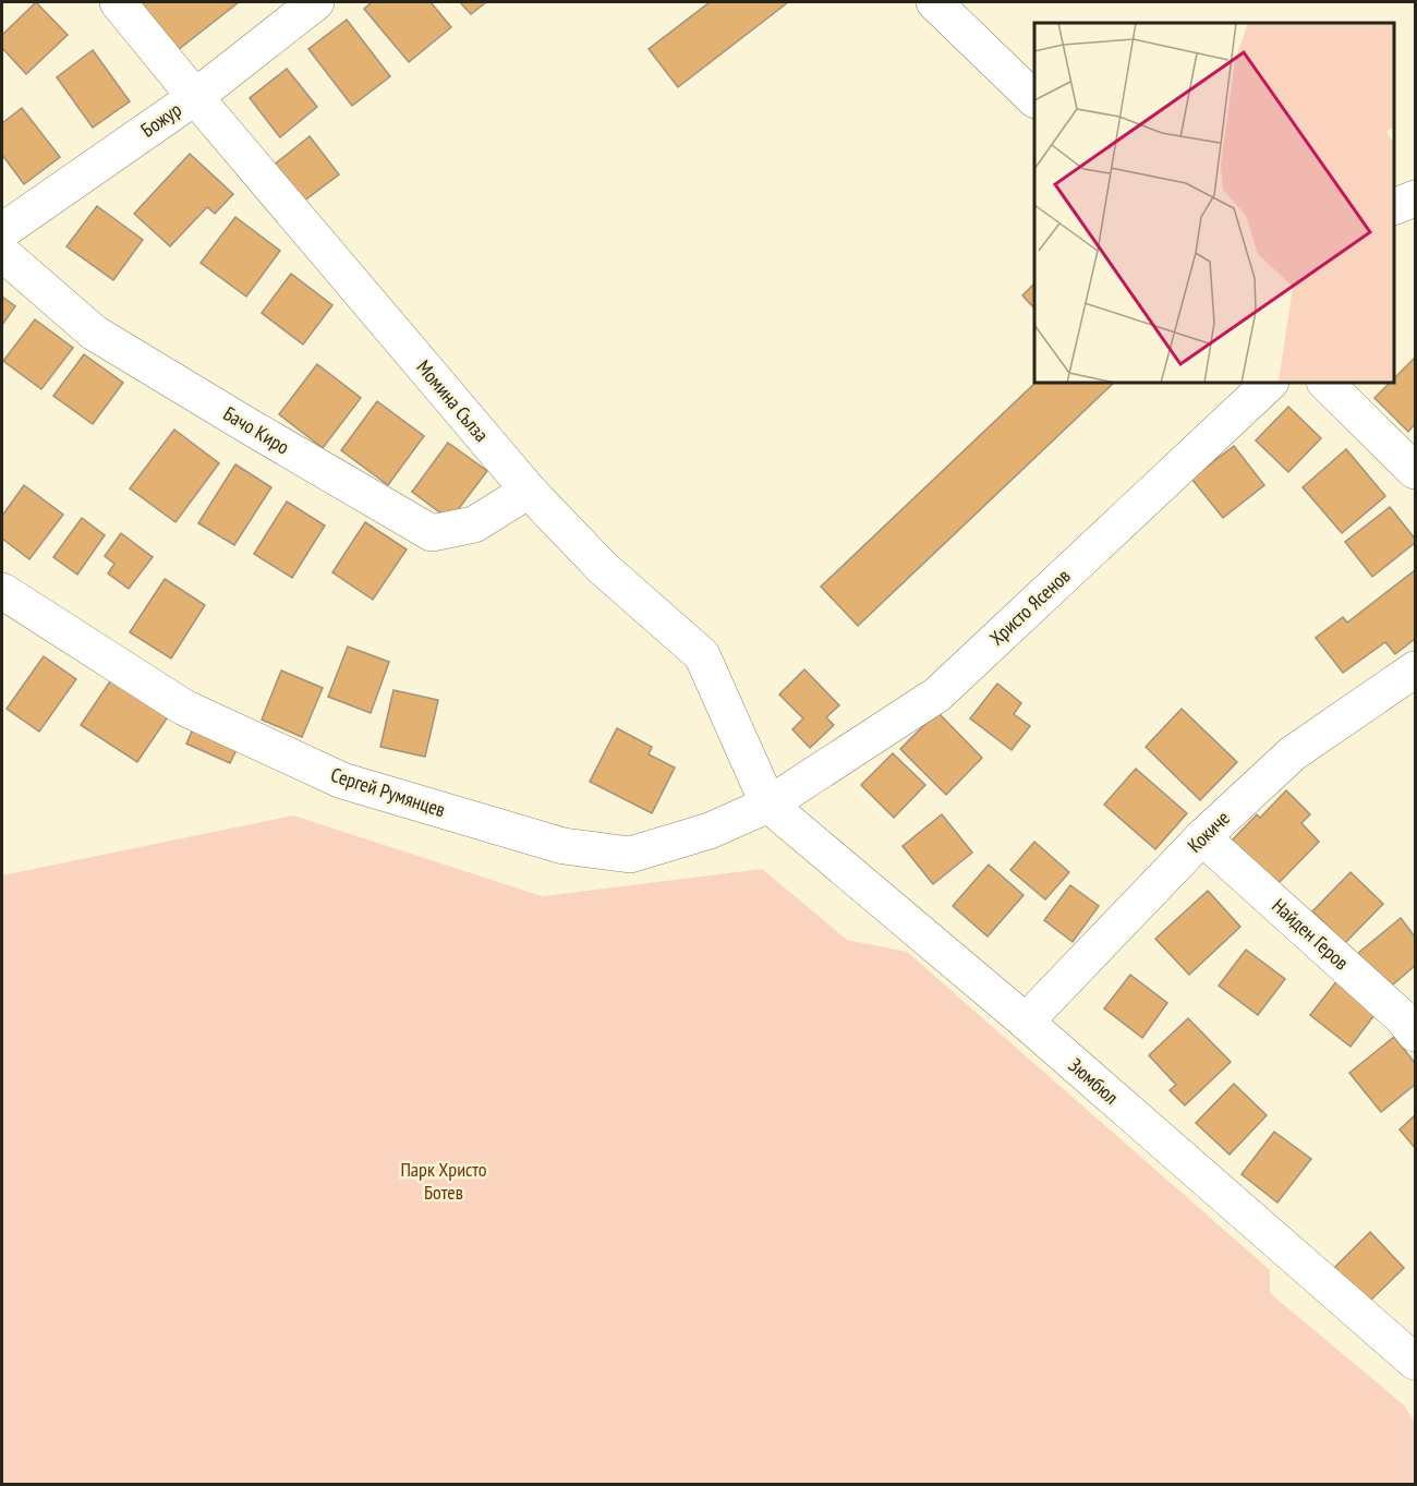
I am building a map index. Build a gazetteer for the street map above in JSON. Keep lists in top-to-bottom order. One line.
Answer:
{"streets":{"street":["Божур","Момина Сълза","Бачо Киро","Христо Ясенов","Сергей Румянцев","Кокиче","Найден Геров","Зюмбюл"]},"crossings":[["Божур","Момина Сълза"],["Момина Сълза","Бачо Киро"],["Момина Сълза","Христо Ясенов"],["Момина Сълза","Сергей Румянцев"],["Момина Сълза","Зюмбюл"],["Христо Ясенов","Сергей Румянцев"],["Христо Ясенов","Зюмбюл"],["Сергей Румянцев","Зюмбюл"],["Кокиче","Найден Геров"],["Кокиче","Зюмбюл"]],"parks":["Парк Христо Ботев"]}
